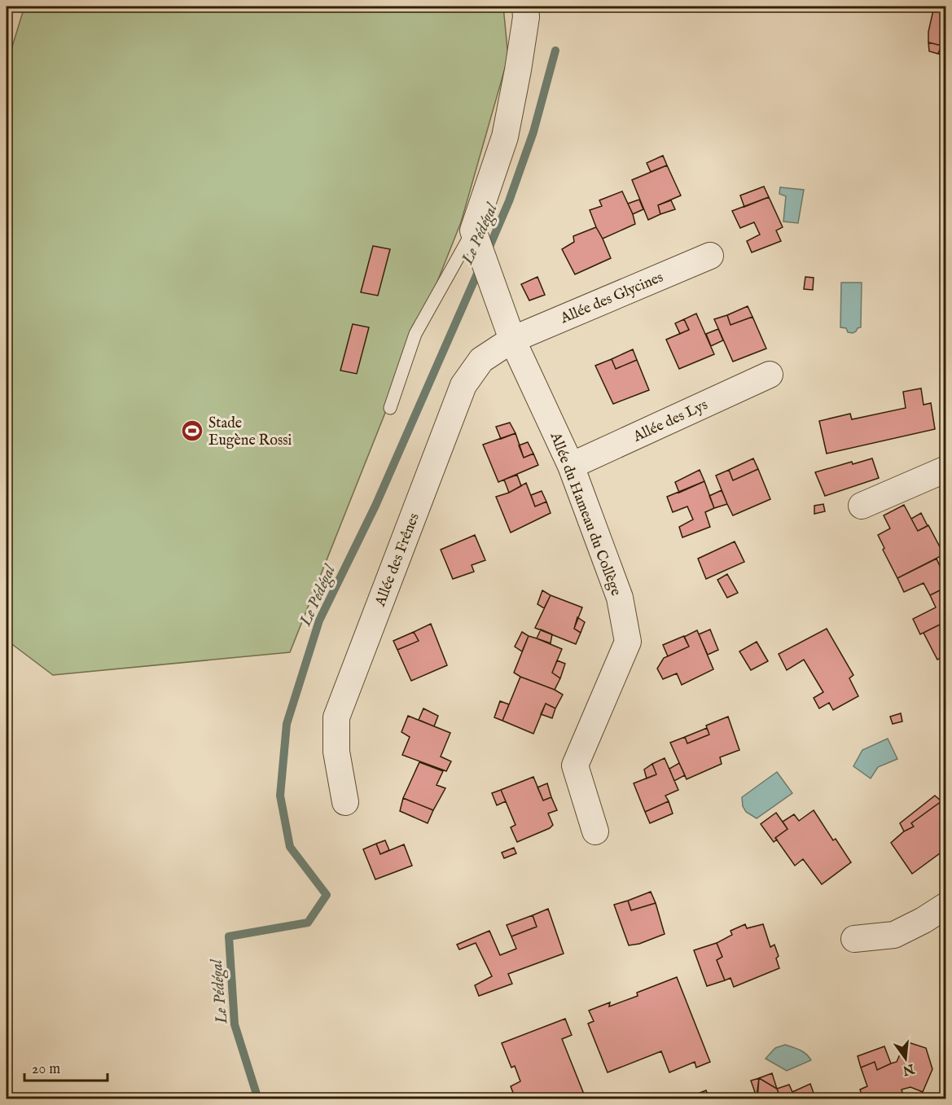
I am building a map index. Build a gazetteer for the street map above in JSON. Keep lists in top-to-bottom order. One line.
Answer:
{"streets":{"street":["Allée des Glycines","Allée des Lys","Allée du Hameau du Collège","Allée des Frênes"]},"crossings":[["Allée des Glycines","Allée du Hameau du Collège"],["Allée des Glycines","Allée des Frênes"],["Allée des Lys","Allée du Hameau du Collège"],["Allée du Hameau du Collège","Allée des Frênes"]],"water":["Le Pédégal"],"places":{"sports":["Stade Eugène Rossi"]},"scale_bar":"20 m","north":"bottom"}
